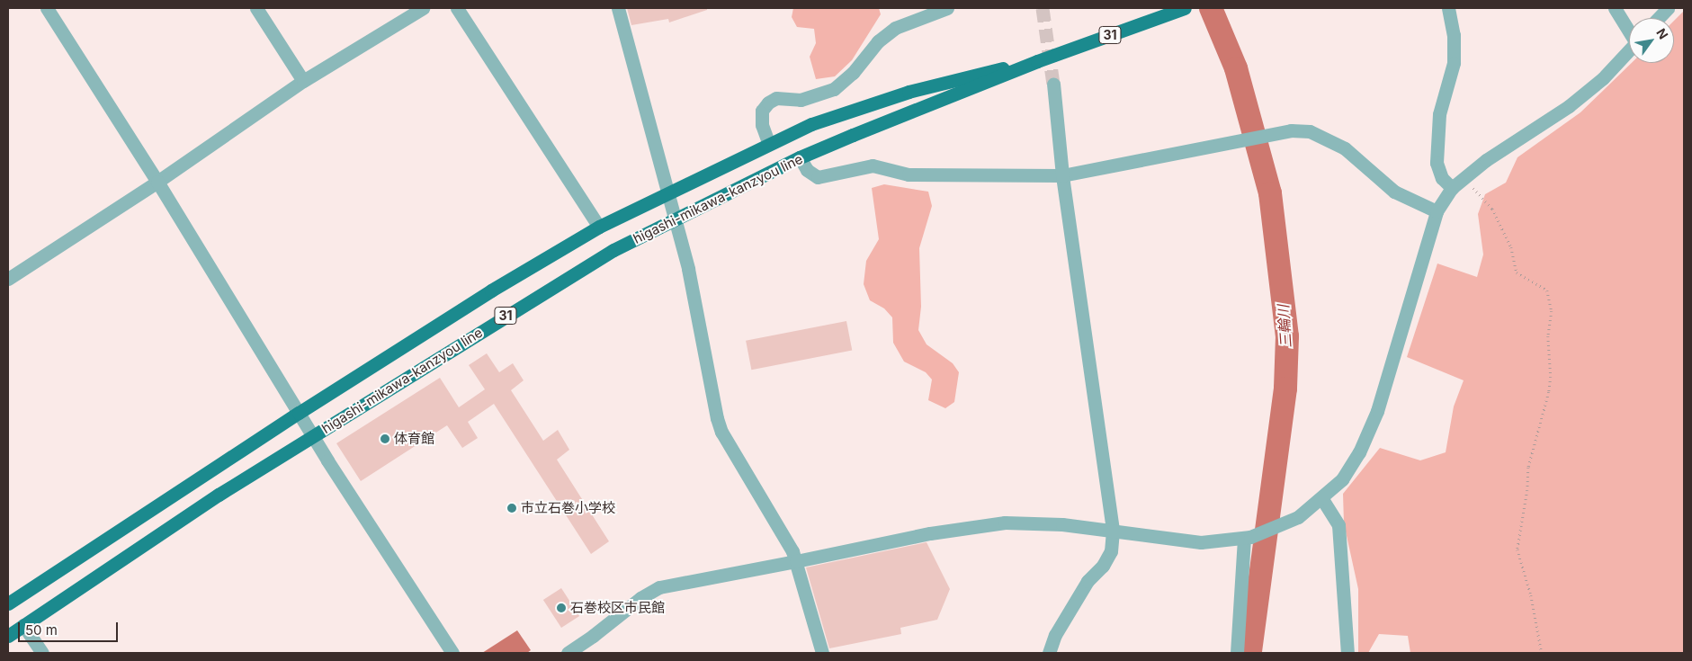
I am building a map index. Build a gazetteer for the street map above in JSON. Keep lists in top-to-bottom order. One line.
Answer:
{"streets":{"main road":["31","higashi-mikawa-kanzyou line"]},"water":["三輪川"],"places":["体育館","市立石巻小学校","石巻校区市民館"],"scale_bar":"50 m","north":"top right"}
